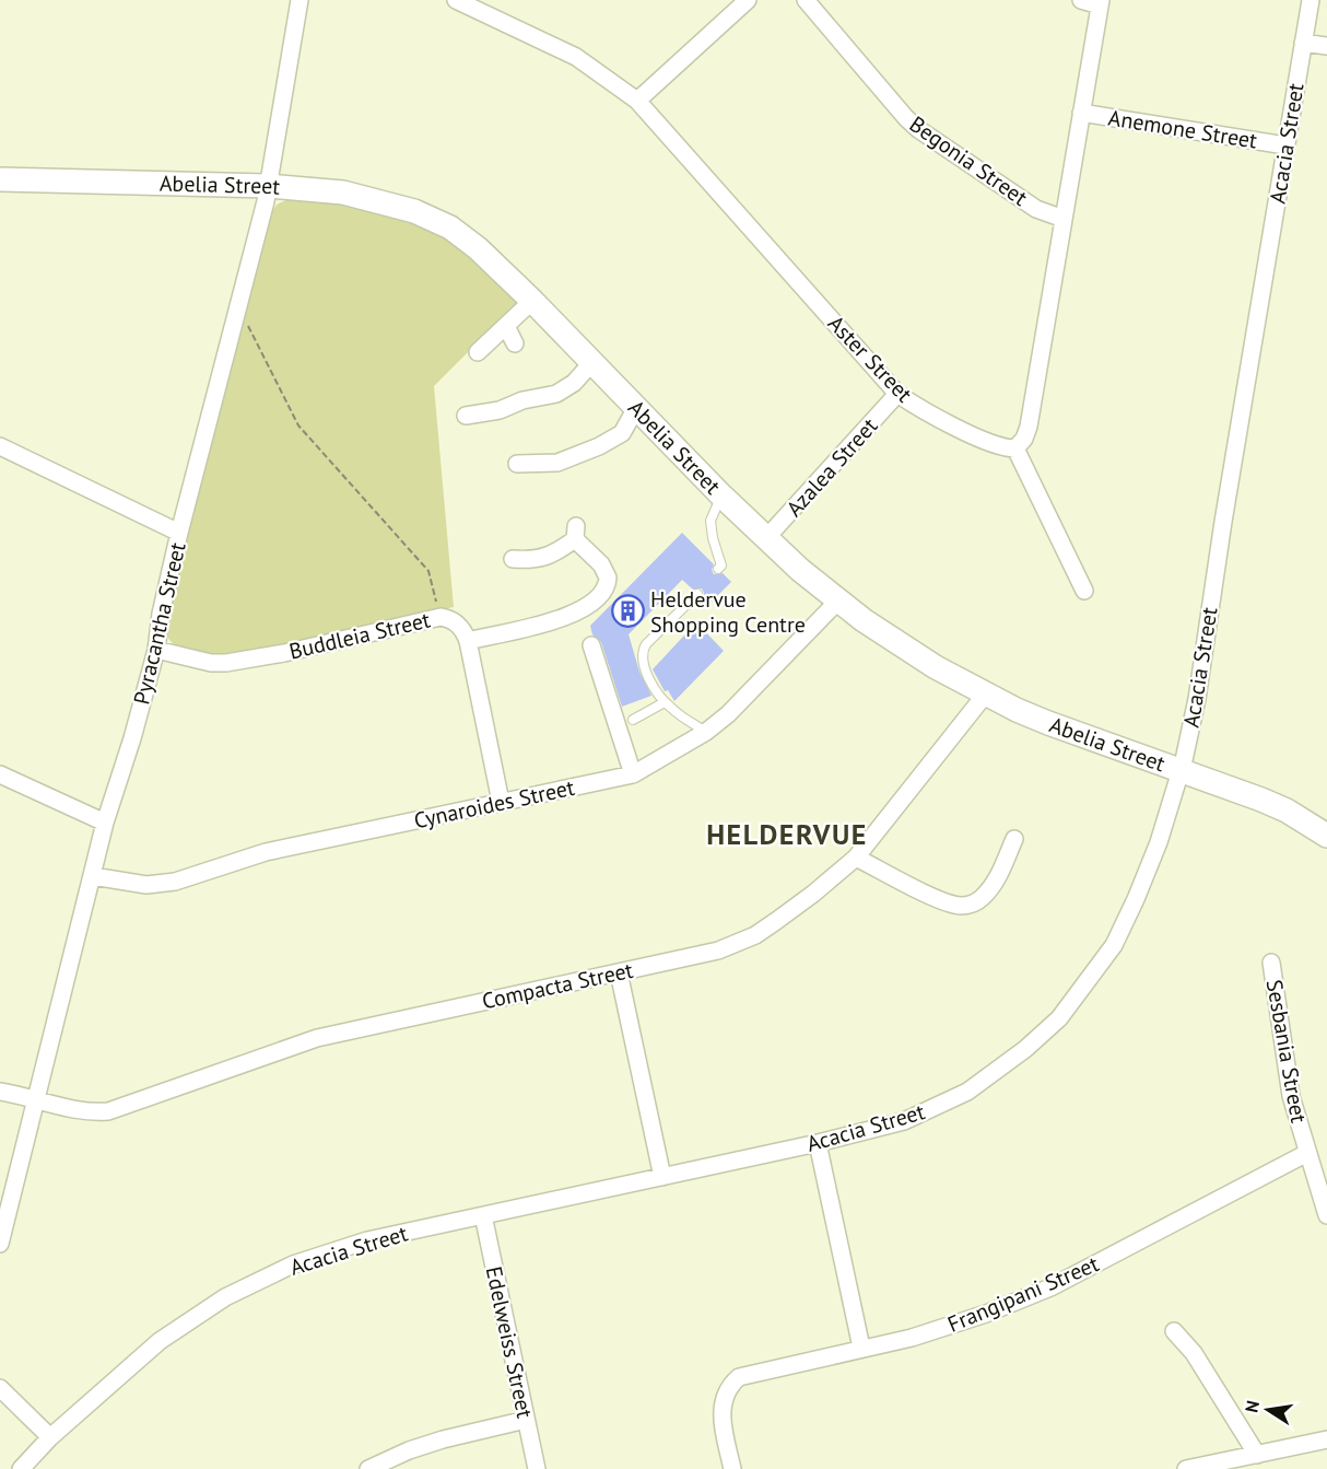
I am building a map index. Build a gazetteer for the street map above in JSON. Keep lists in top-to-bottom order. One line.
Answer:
{"streets":{"street":["Anemone Street","Acacia Street","Begonia Street","Abelia Street","Aster Street","Azalea Street","Pyracantha Street","Buddleia Street","Cynaroides Street","Compacta Street","Sesbania Street","Frangipani Street","Edelweiss Street"]},"crossings":[["Anemone Street","Acacia Street"],["Acacia Street","Abelia Street"],["Acacia Street","Edelweiss Street"],["Abelia Street","Azalea Street"],["Abelia Street","Pyracantha Street"],["Abelia Street","Cynaroides Street"],["Abelia Street","Compacta Street"],["Aster Street","Azalea Street"],["Pyracantha Street","Buddleia Street"],["Pyracantha Street","Cynaroides Street"],["Pyracantha Street","Compacta Street"],["Sesbania Street","Frangipani Street"]],"districts":["HELDERVUE"],"places":{"building":["Heldervue Shopping Centre"]},"north":"left"}
